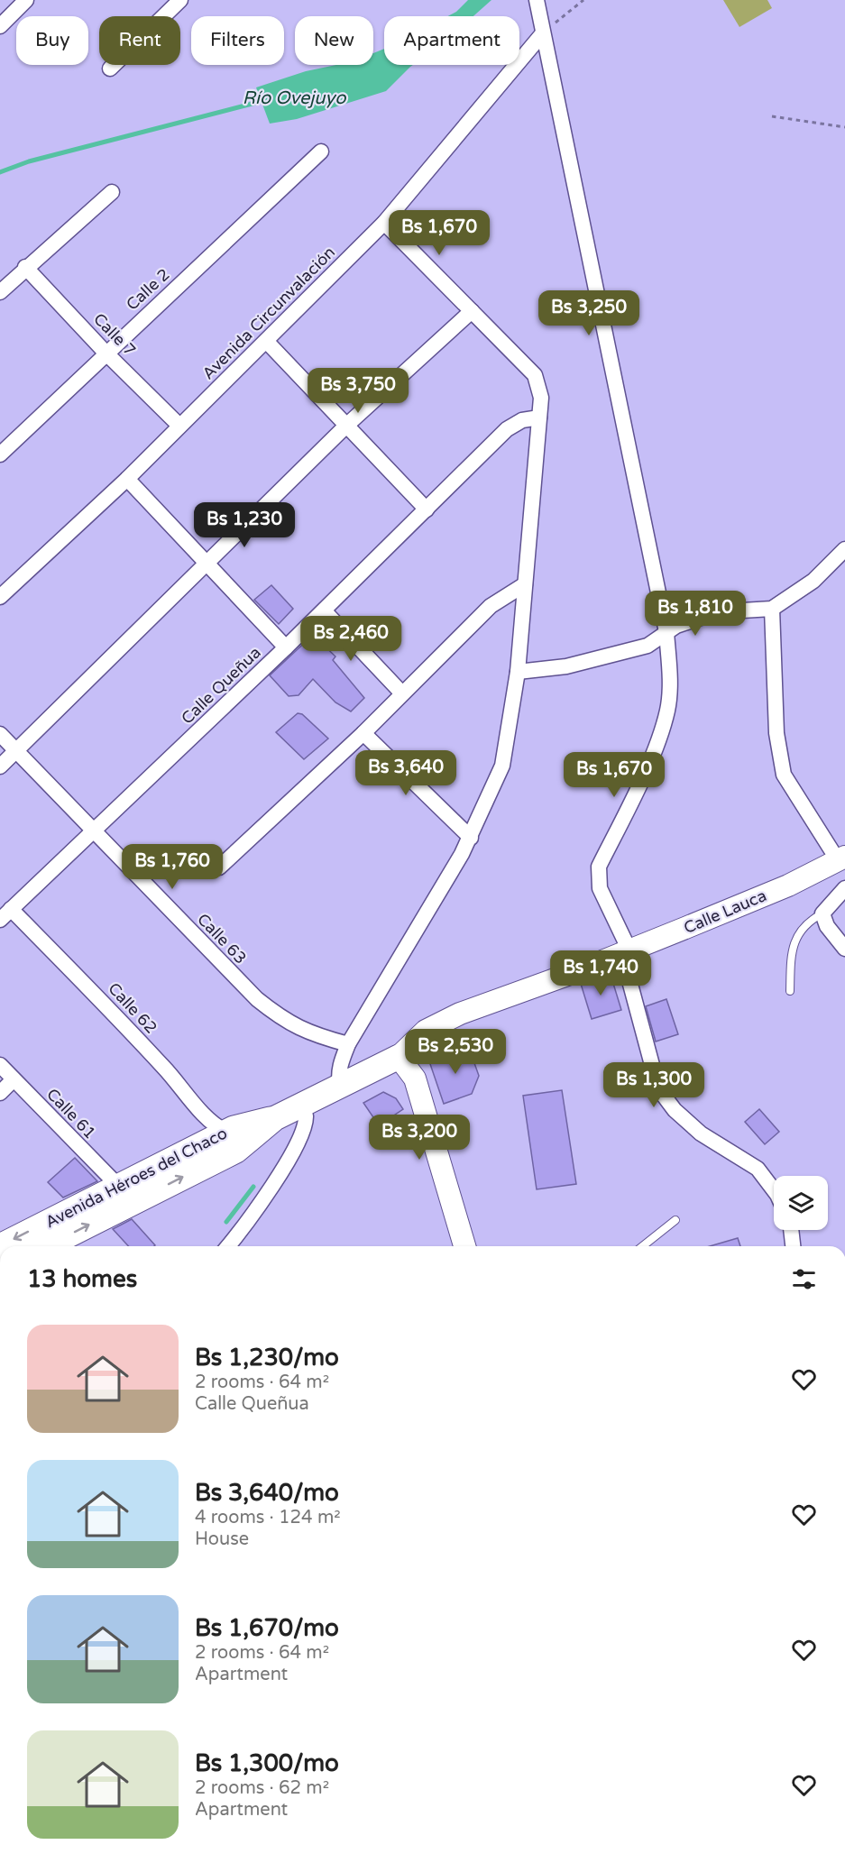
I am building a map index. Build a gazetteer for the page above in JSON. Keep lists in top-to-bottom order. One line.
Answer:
{"streets":{"main road":["Avenida Héroes del Chaco"],"street":["Calle 2","Avenida Circunvalación","Calle 7","Calle Queñua","Calle Lauca","Calle 63","Calle 62","Calle 61"]},"crossings":[["Calle 2","Calle 7"],["Avenida Circunvalación","Calle 7"],["Calle Queñua","Calle 63"],["Calle Queñua","Calle 62"],["Calle Lauca","Avenida Héroes del Chaco"],["Calle 62","Avenida Héroes del Chaco"],["Calle 61","Avenida Héroes del Chaco"]],"water":["Río Ovejuyo"],"page":{"chip":["Buy","Rent","Filters","New","Apartment"],"price":["Bs 1,670","Bs 3,250","Bs 3,750","Bs 1,230","Bs 1,810","Bs 2,460","Bs 3,640","Bs 1,670","Bs 1,760","Bs 1,740","Bs 2,530","Bs 1,300","Bs 3,200"],"heading":"13 homes","list":[{"name":"Bs 1,230/mo","note":"2 rooms · 64 m² · Calle Queñua"},{"name":"Bs 3,640/mo","note":"4 rooms · 124 m² · House"},{"name":"Bs 1,670/mo","note":"2 rooms · 64 m² · Apartment"},{"name":"Bs 1,300/mo","note":"2 rooms · 62 m² · Apartment"}]}}
